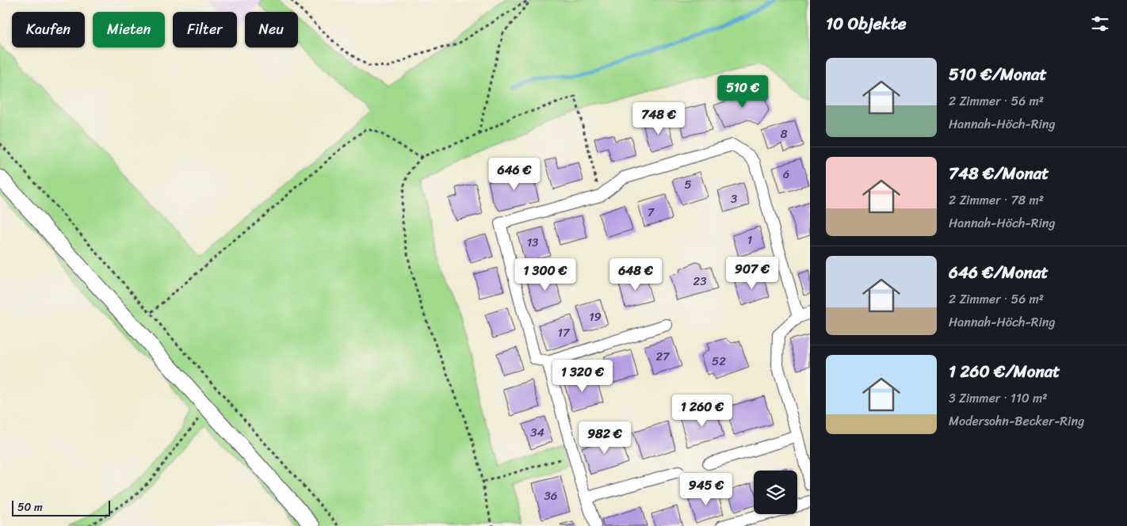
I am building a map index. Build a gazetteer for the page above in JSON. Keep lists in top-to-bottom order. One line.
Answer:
{"house_numbers":["8","6","5","3","7","1","13","23","19","17","27","52","34","36"],"scale_bar":"50 m","page":{"heading":"10 Objekte","chip":["Kaufen","Mieten","Filter","Neu"],"list":[{"name":"510 €/Monat","note":"2 Zimmer · 56 m² · Hannah-Höch-Ring"},{"name":"748 €/Monat","note":"2 Zimmer · 78 m² · Hannah-Höch-Ring"},{"name":"646 €/Monat","note":"2 Zimmer · 56 m² · Hannah-Höch-Ring"},{"name":"1 260 €/Monat","note":"3 Zimmer · 110 m² · Modersohn-Becker-Ring"}],"price":["510 €","748 €","646 €","907 €","1 300 €","648 €","1 320 €","1 260 €","982 €","945 €"],"scale":"50 m"}}
